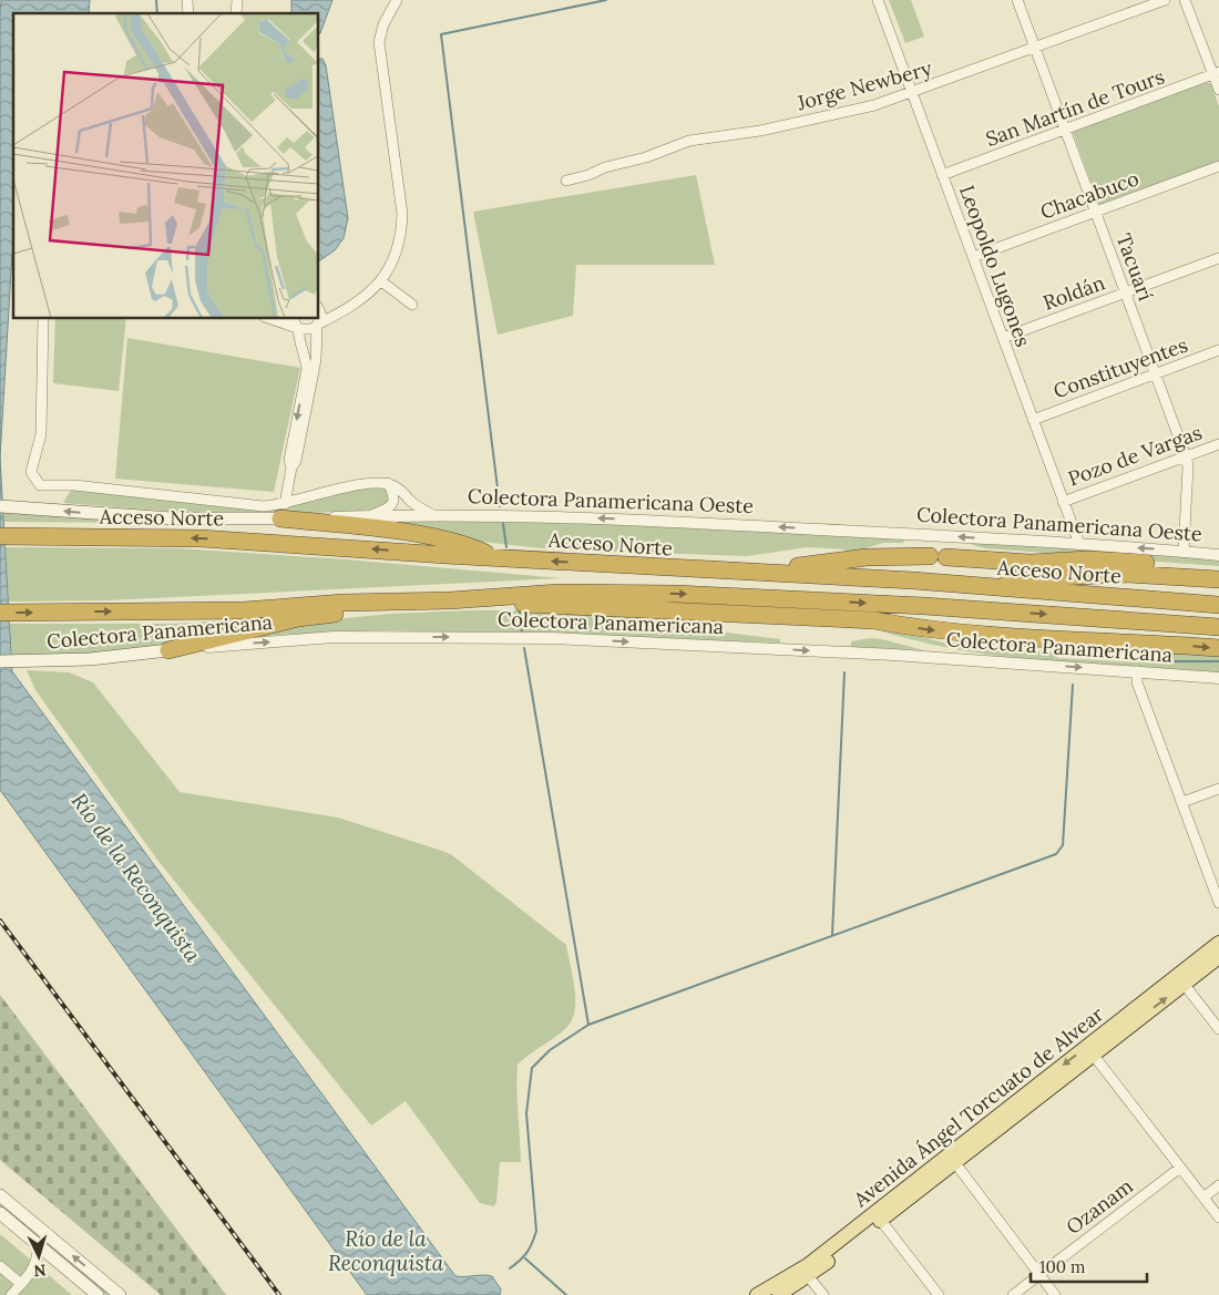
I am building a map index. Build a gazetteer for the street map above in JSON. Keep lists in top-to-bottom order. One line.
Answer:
{"streets":{"highway":["Acceso Norte"],"main road":["Colectora Panamericana Oeste","Colectora Panamericana","Avenida Ángel Torcuato de Alvear"],"street":["Jorge Newbery","San Martín de Tours","Chacabuco","Leopoldo Lugones","Tacuarí","Roldán","Constituyentes","Pozo de Vargas","Ozanam"]},"crossings":[["Jorge Newbery","Leopoldo Lugones"],["Jorge Newbery","Tacuarí"],["San Martín de Tours","Leopoldo Lugones"],["San Martín de Tours","Tacuarí"],["Chacabuco","Leopoldo Lugones"],["Chacabuco","Tacuarí"],["Leopoldo Lugones","Roldán"],["Leopoldo Lugones","Constituyentes"],["Leopoldo Lugones","Pozo de Vargas"],["Leopoldo Lugones","Colectora Panamericana Oeste"],["Tacuarí","Roldán"],["Tacuarí","Constituyentes"],["Tacuarí","Pozo de Vargas"],["Tacuarí","Colectora Panamericana Oeste"]],"one_way":["Colectora Panamericana Oeste","Colectora Panamericana"],"water":["Río de la Reconquista"],"scale_bar":"100 m","north":"bottom"}
